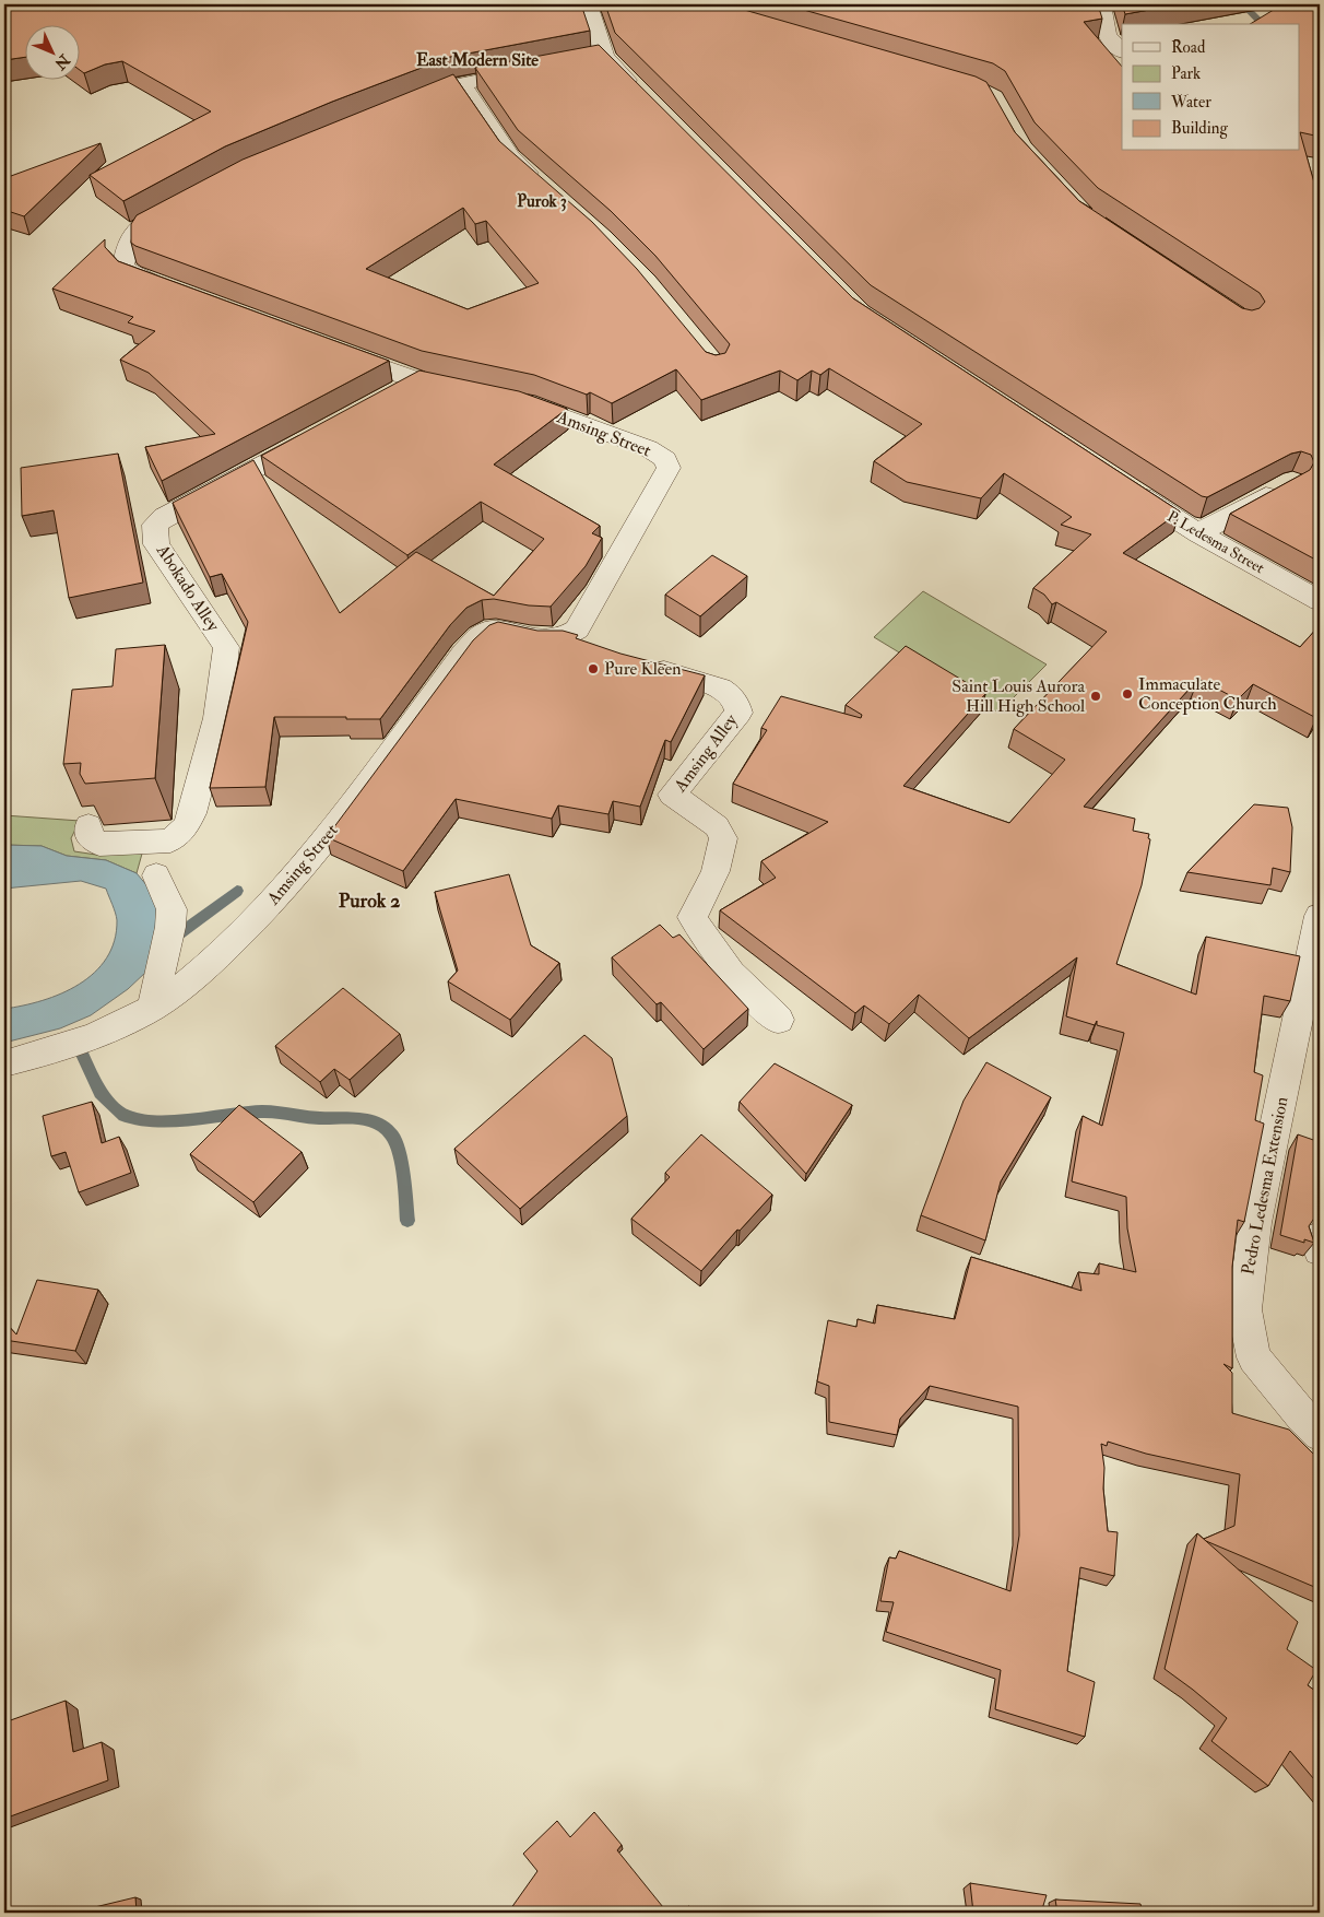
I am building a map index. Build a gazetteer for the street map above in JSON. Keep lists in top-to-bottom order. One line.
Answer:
{"streets":{"street":["Amsing Street","P. Ledesma Street","Abokado Alley","Amsing Alley","Pedro Ledesma Extension"]},"districts":["East Modern Site","Purok 3","Purok 2"],"places":["Pure Kleen","Immaculate Conception Church","Saint Louis Aurora Hill High School"],"legend":["Road","Park","Water","Building"],"north":"bottom right"}
